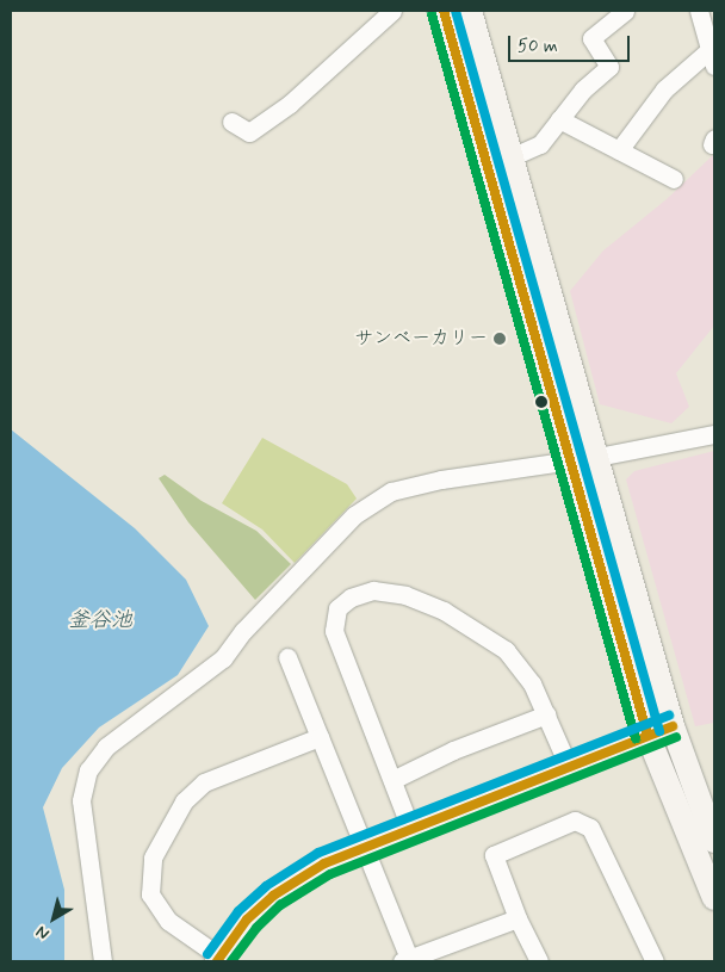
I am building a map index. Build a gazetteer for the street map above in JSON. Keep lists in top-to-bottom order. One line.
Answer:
{"water":["釜谷池"],"places":["サンベーカリー"],"scale_bar":"50 m","north":"bottom left"}
